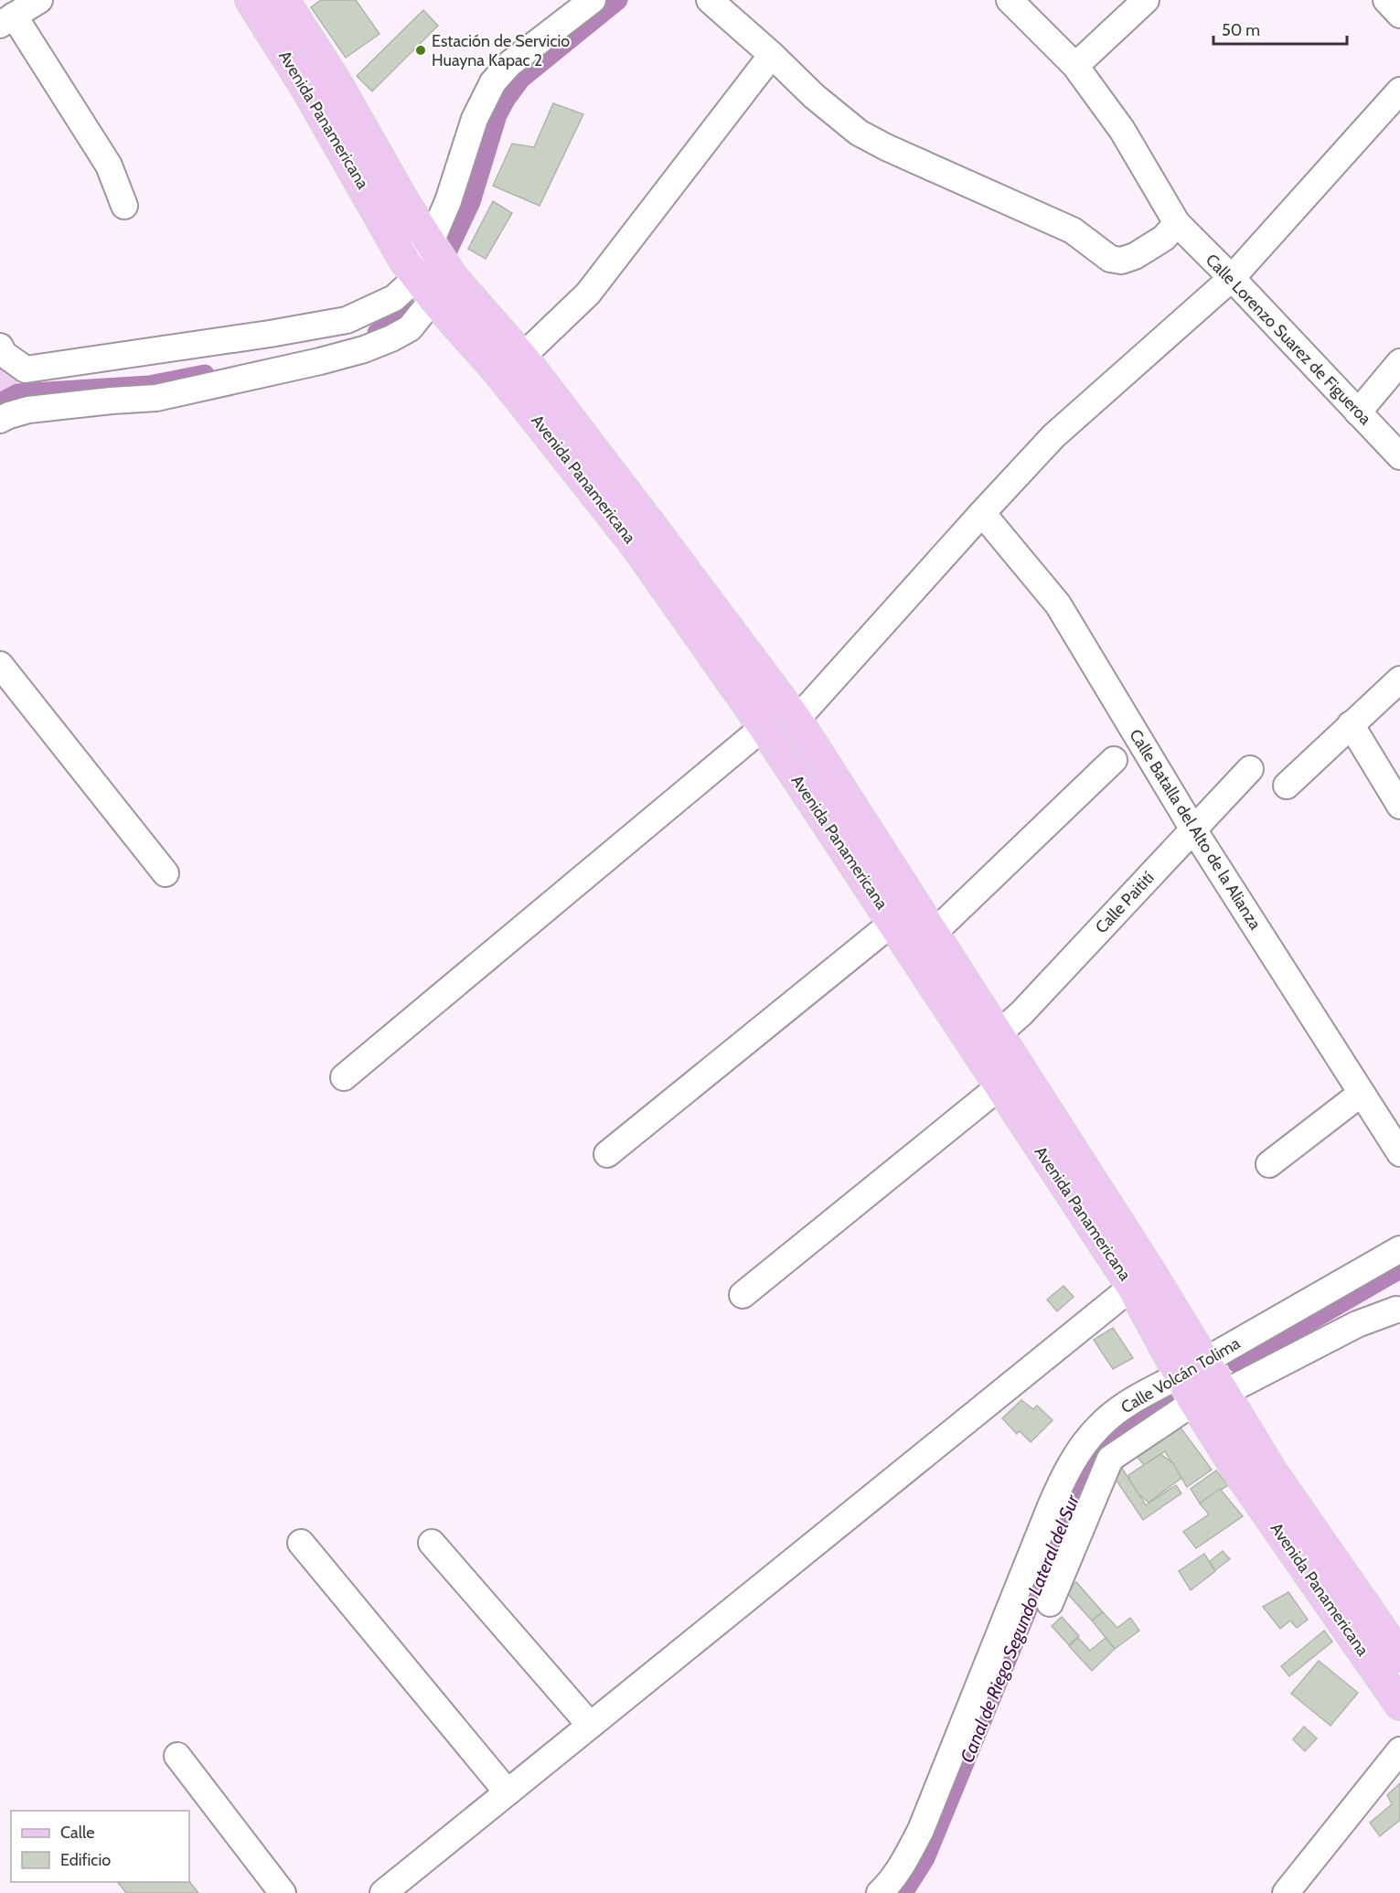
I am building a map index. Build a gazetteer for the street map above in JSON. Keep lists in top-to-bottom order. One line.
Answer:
{"streets":{"main road":["Avenida Panamericana"],"street":["Calle Lorenzo Suarez de Figueroa","Calle Batalla del Alto de la Alianza","Calle Paitití","Calle Volcán Tolima"]},"crossings":[["Avenida Panamericana","Calle Paitití"],["Avenida Panamericana","Calle Volcán Tolima"],["Calle Batalla del Alto de la Alianza","Calle Paitití"]],"water":["Canal de Riego Segundo Lateral del Sur"],"places":["Estación de Servicio Huayna Kapac 2"],"legend":["Calle","Edificio"],"scale_bar":"50 m"}
